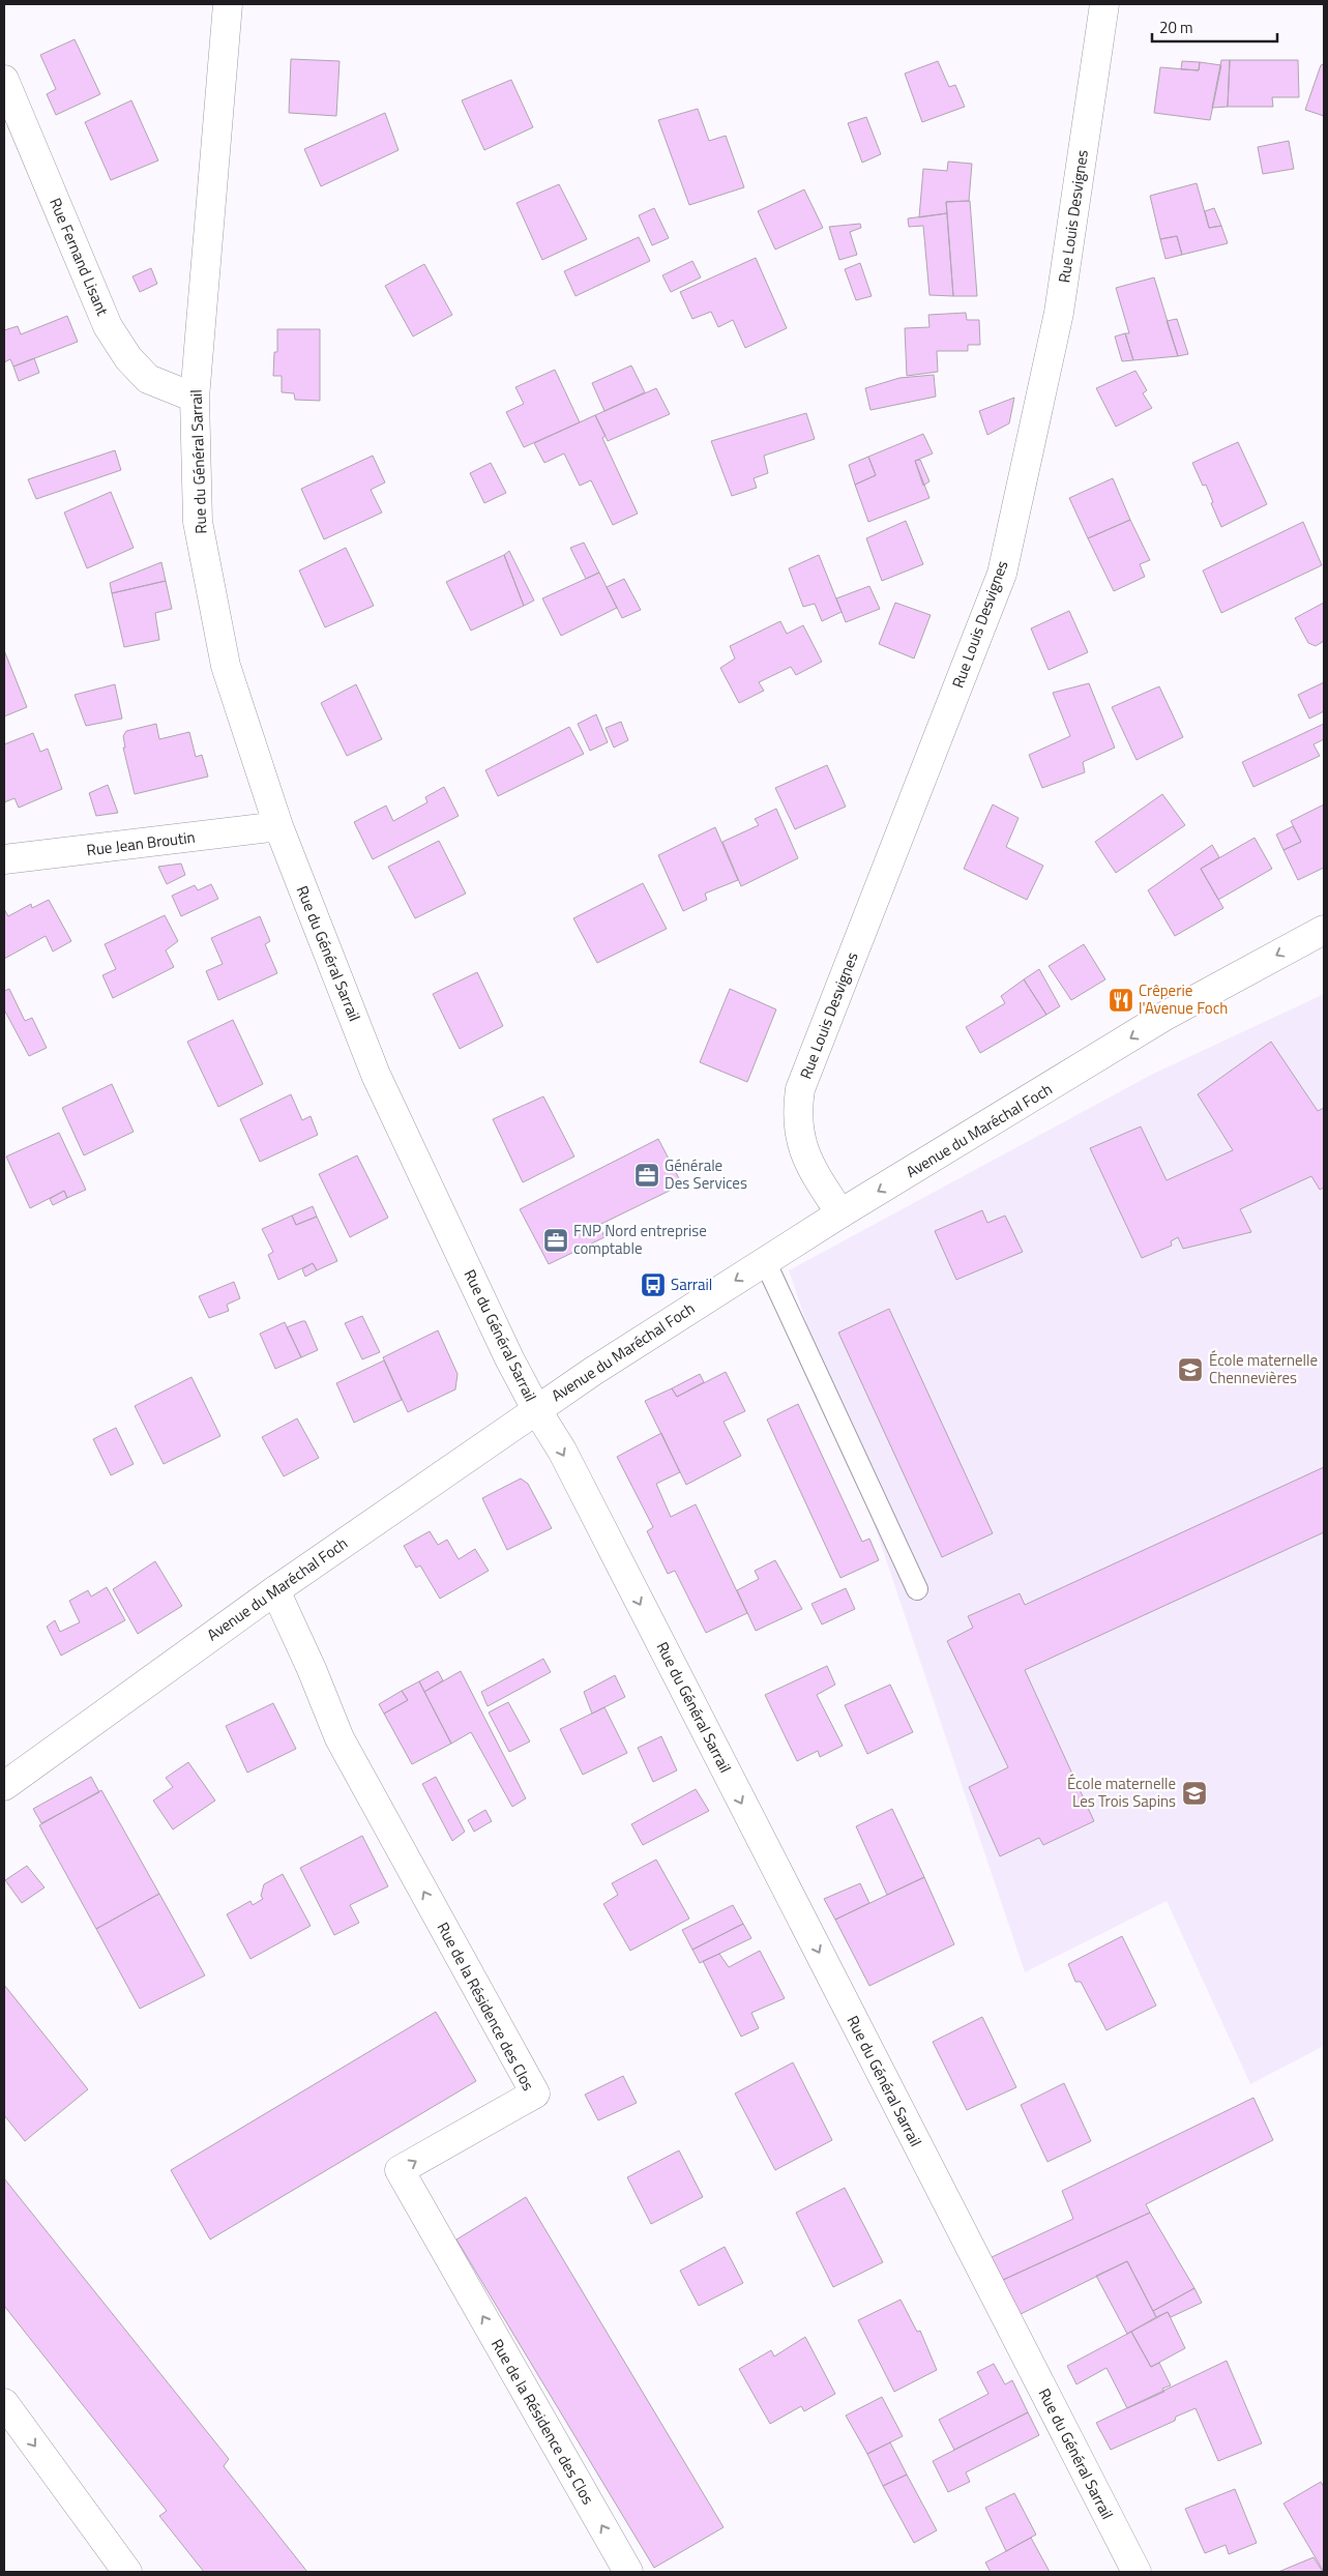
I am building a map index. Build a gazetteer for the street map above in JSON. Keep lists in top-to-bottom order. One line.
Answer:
{"streets":{"street":["Rue Louis Desvignes","Rue Fernand Lisant","Rue du Général Sarrail","Rue Jean Broutin","Avenue du Maréchal Foch","Rue de la Résidence des Clos"]},"crossings":[["Rue Louis Desvignes","Avenue du Maréchal Foch"],["Rue Fernand Lisant","Rue du Général Sarrail"],["Rue du Général Sarrail","Rue Jean Broutin"],["Rue du Général Sarrail","Avenue du Maréchal Foch"],["Avenue du Maréchal Foch","Rue de la Résidence des Clos"]],"one_way":["Rue du Général Sarrail","Avenue du Maréchal Foch","Rue de la Résidence des Clos"],"places":{"restaurant":["Crêperie l'Avenue Foch"],"office":["Générale Des Services","FNP Nord entreprise comptable"],"bus stop":["Sarrail"],"school or university":["École maternelle Chennevières","École maternelle Les Trois Sapins"]},"scale_bar":"20 m"}
